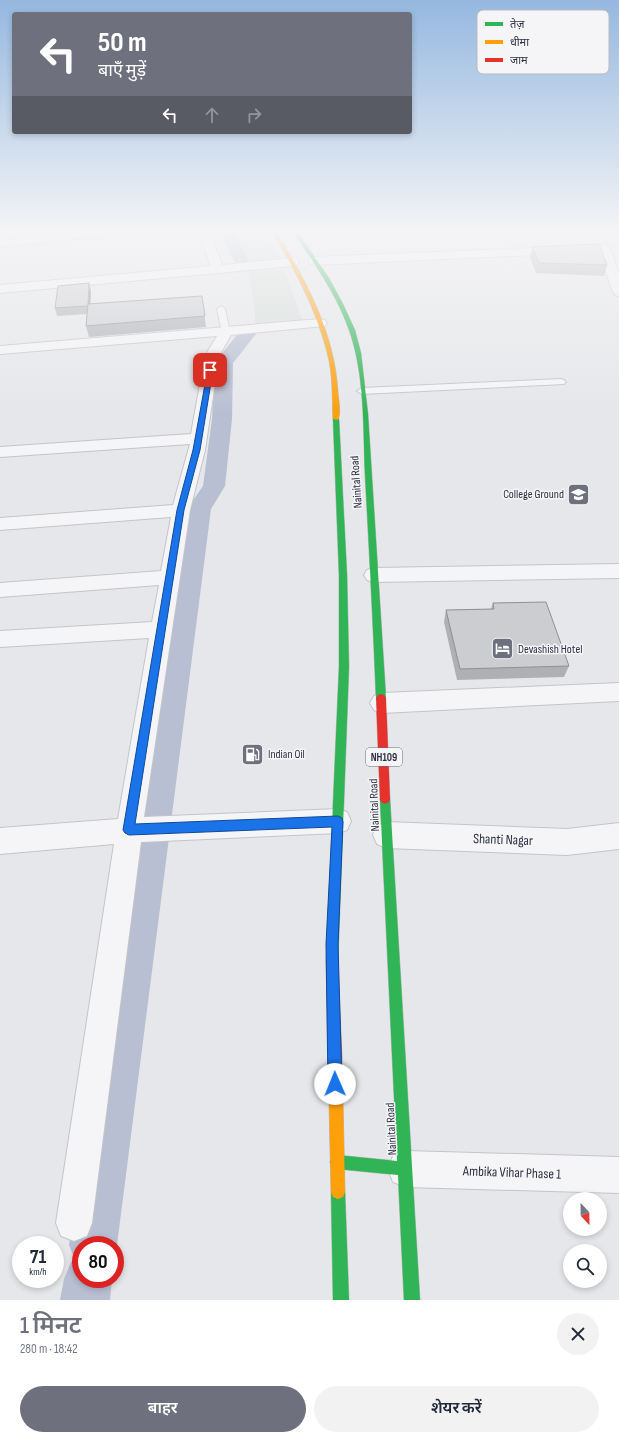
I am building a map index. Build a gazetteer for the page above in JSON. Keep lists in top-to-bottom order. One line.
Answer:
{"streets":{"highway":["Nainital Road","NH109"],"street":["Shanti Nagar","Ambika Vihar Phase 1"]},"crossings":[["Nainital Road","Shanti Nagar"],["Nainital Road","Ambika Vihar Phase 1"]],"places":{"school or university":["College Ground"],"hotel":["Devashish Hotel"],"fuel station":["Indian Oil"]},"legend":["तेज़","धीमा","जाम"],"north":"bottom","page":{"turn":["50 m","बाएँ मुड़ें"],"speed":"71 km/h","limit":"80","heading":["1 मिनट","280 m · 18:42"],"buttons":["बाहर","शेयर करें"]}}
